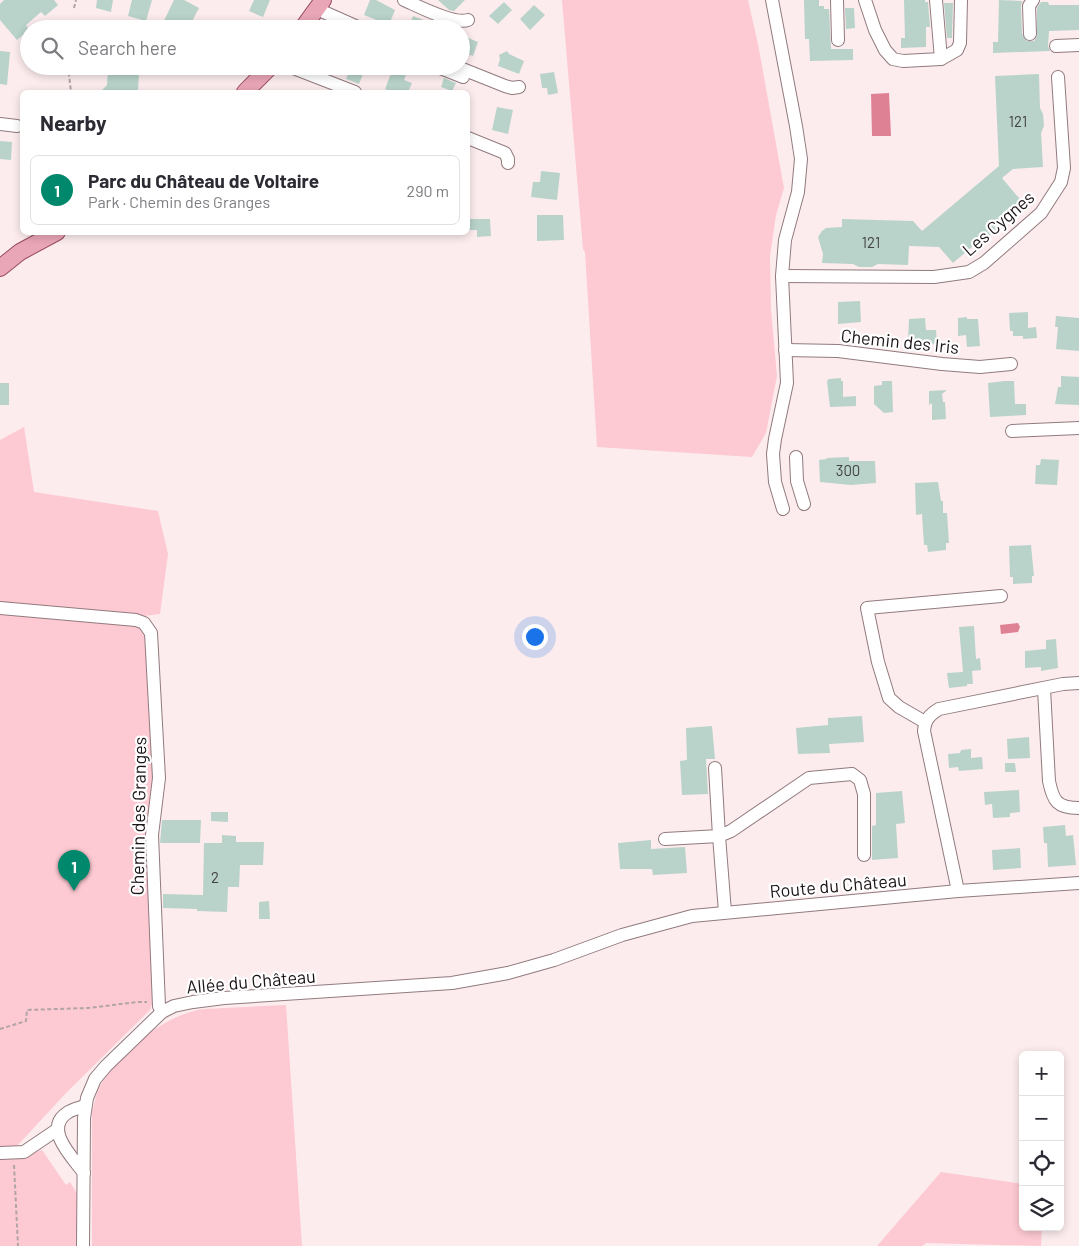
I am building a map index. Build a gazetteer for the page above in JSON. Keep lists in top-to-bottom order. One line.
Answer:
{"streets":{"street":["Les Cygnes","Chemin des Iris","Chemin des Granges","Route du Château","Allée du Château"]},"crossings":[["Chemin des Granges","Allée du Château"],["Route du Château","Allée du Château"]],"house_numbers":["121","121","300","2"],"page":{"search":"Search here","heading":"Nearby","list":[{"mark":"1","name":"Parc du Château de Voltaire","note":"Park · Chemin des Granges","value":"290 m"}],"pins":"1","map_buttons":["+","−"]}}
